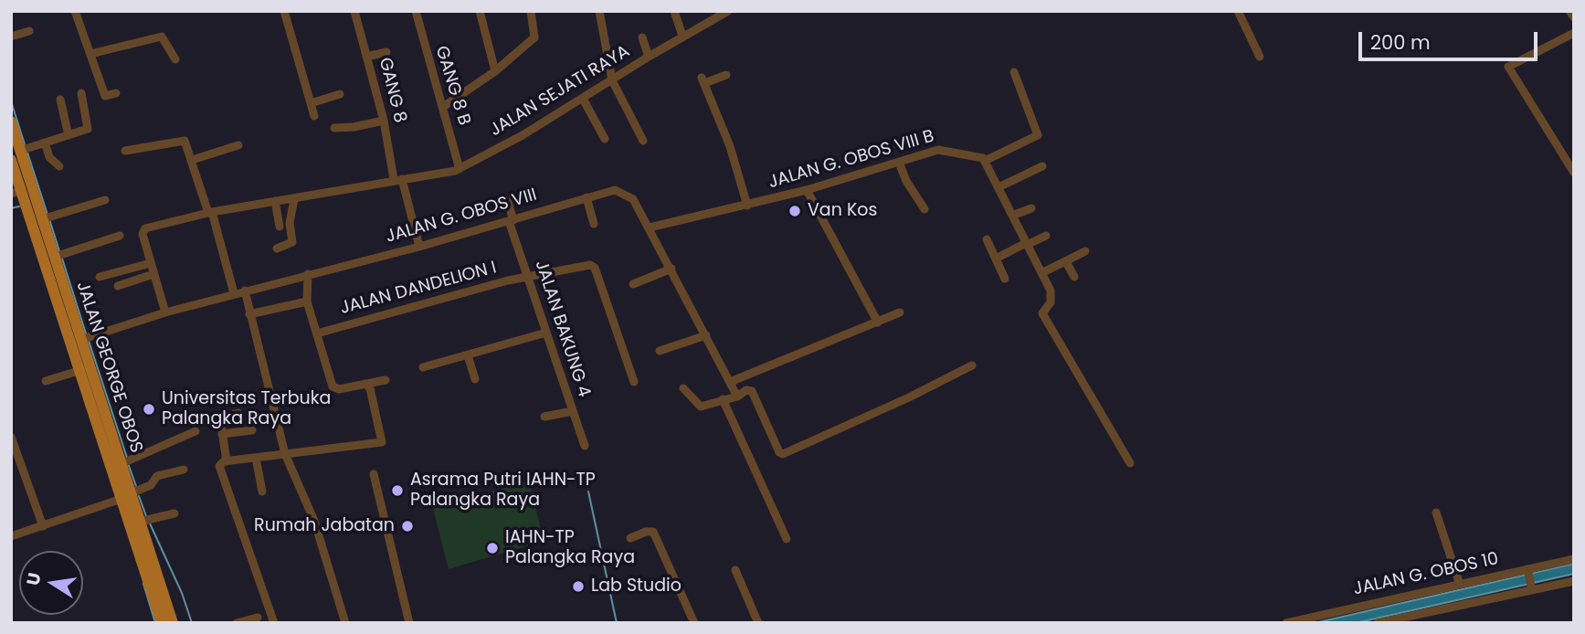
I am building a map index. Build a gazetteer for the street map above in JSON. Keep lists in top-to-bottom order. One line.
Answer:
{"streets":{"main road":["JALAN GEORGE OBOS"],"street":["GANG 8 B","GANG 8","JALAN SEJATI RAYA","JALAN G. OBOS VIII B","JALAN G. OBOS VIII","JALAN DANDELION I","JALAN BAKUNG 4","JALAN G. OBOS 10"]},"crossings":[["GANG 8 B","JALAN SEJATI RAYA"],["GANG 8","JALAN SEJATI RAYA"],["GANG 8","JALAN G. OBOS VIII"],["JALAN G. OBOS VIII B","JALAN G. OBOS VIII"],["JALAN G. OBOS VIII","JALAN BAKUNG 4"],["JALAN G. OBOS VIII","JALAN GEORGE OBOS"],["JALAN DANDELION I","JALAN BAKUNG 4"]],"places":["Van Kos","Universitas Terbuka Palangka Raya","Asrama Putri IAHN-TP Palangka Raya","Rumah Jabatan","IAHN-TP Palangka Raya","Lab Studio"],"scale_bar":"200 m","north":"left"}
